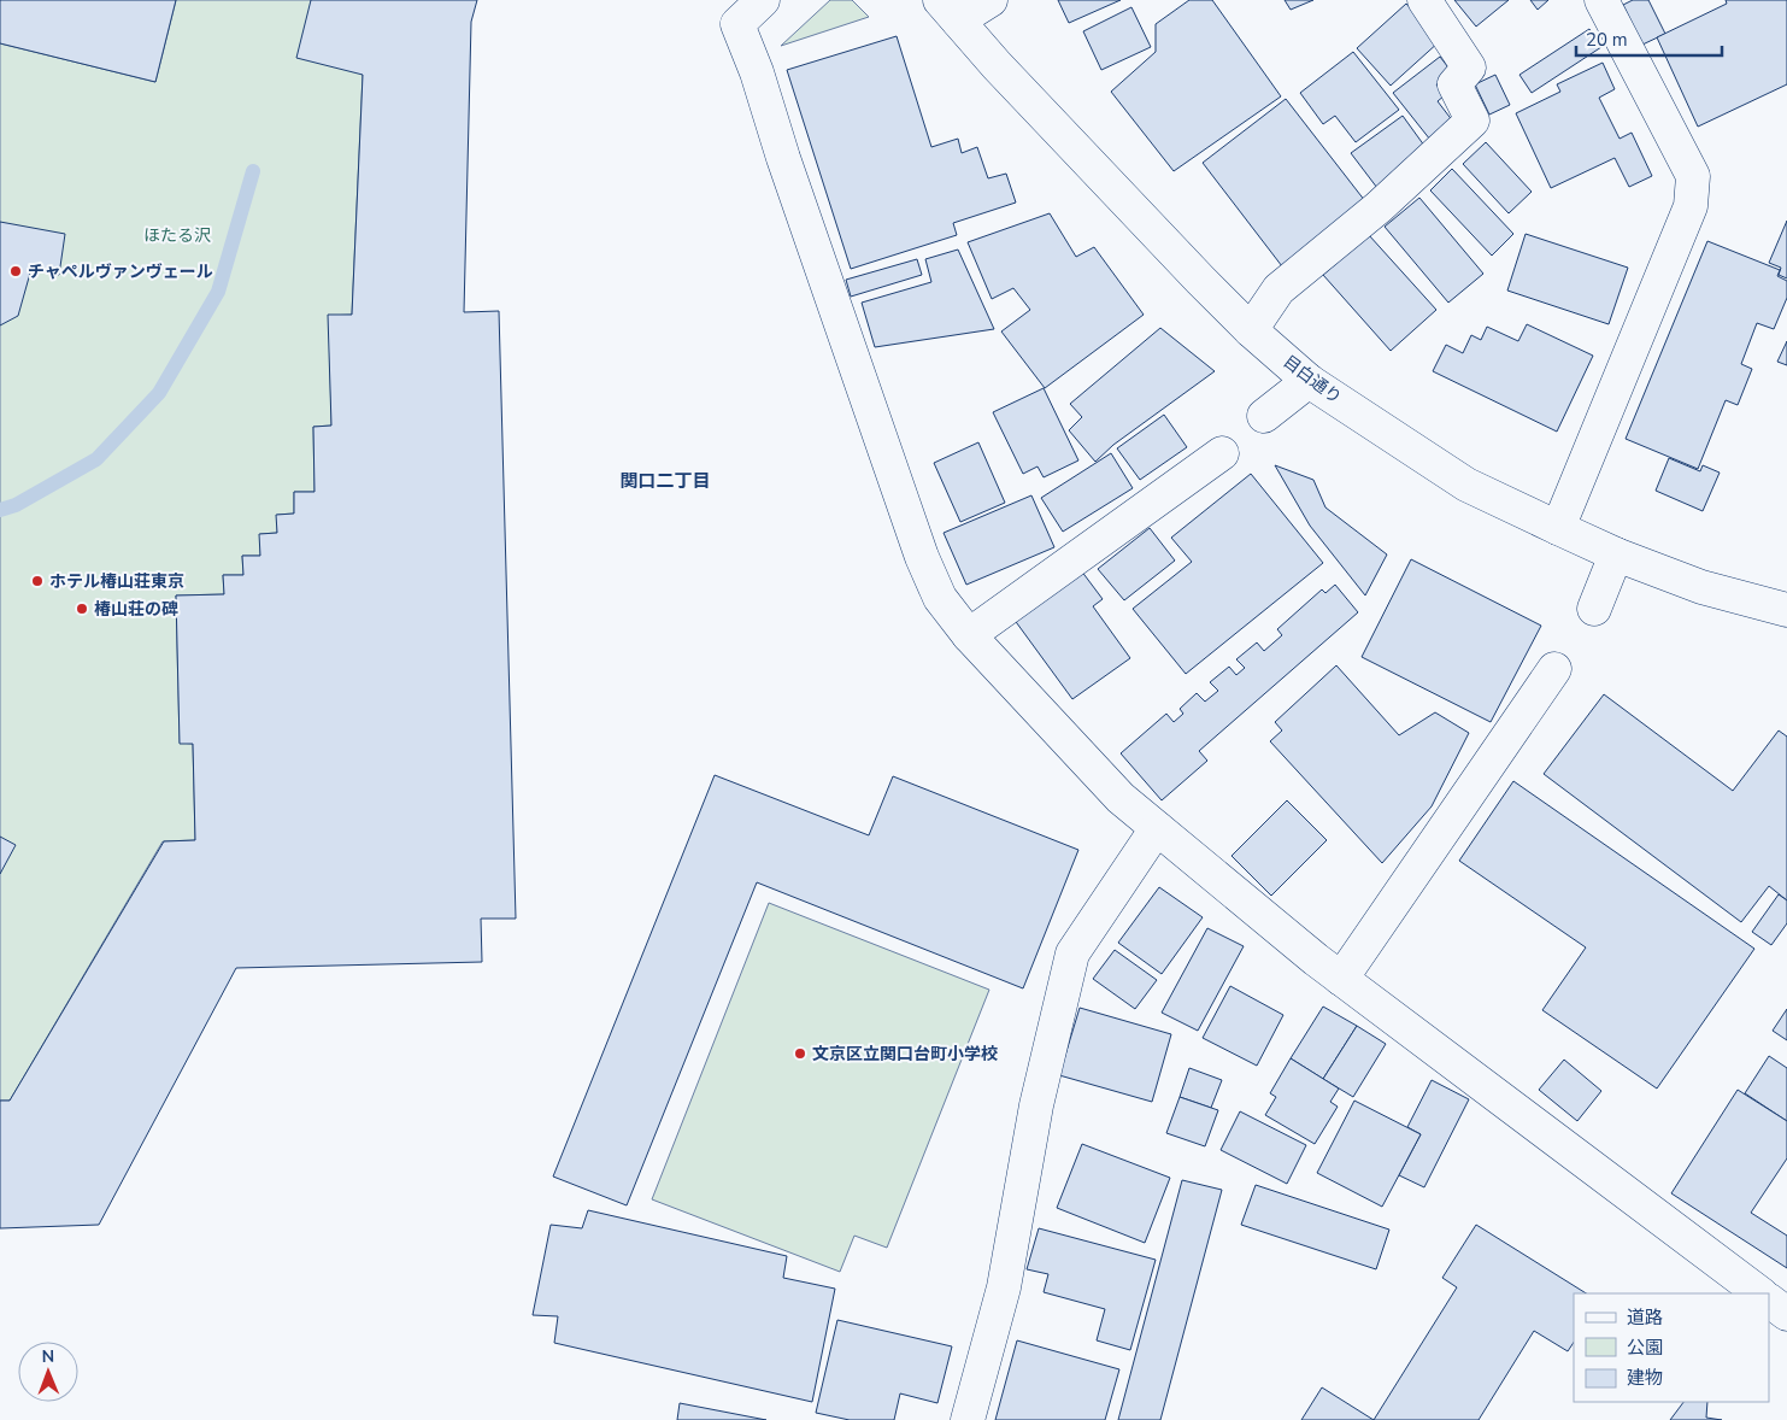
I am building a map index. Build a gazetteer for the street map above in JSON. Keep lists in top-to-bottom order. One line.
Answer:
{"streets":{"street":["目白通り"]},"districts":["関口二丁目"],"parks":["ほたる沢"],"places":["チャペルヴァンヴェール","ホテル椿山荘東京","椿山荘の碑","文京区立関口台町小学校"],"legend":["道路","公園","建物"],"scale_bar":"20 m","north":"top"}
